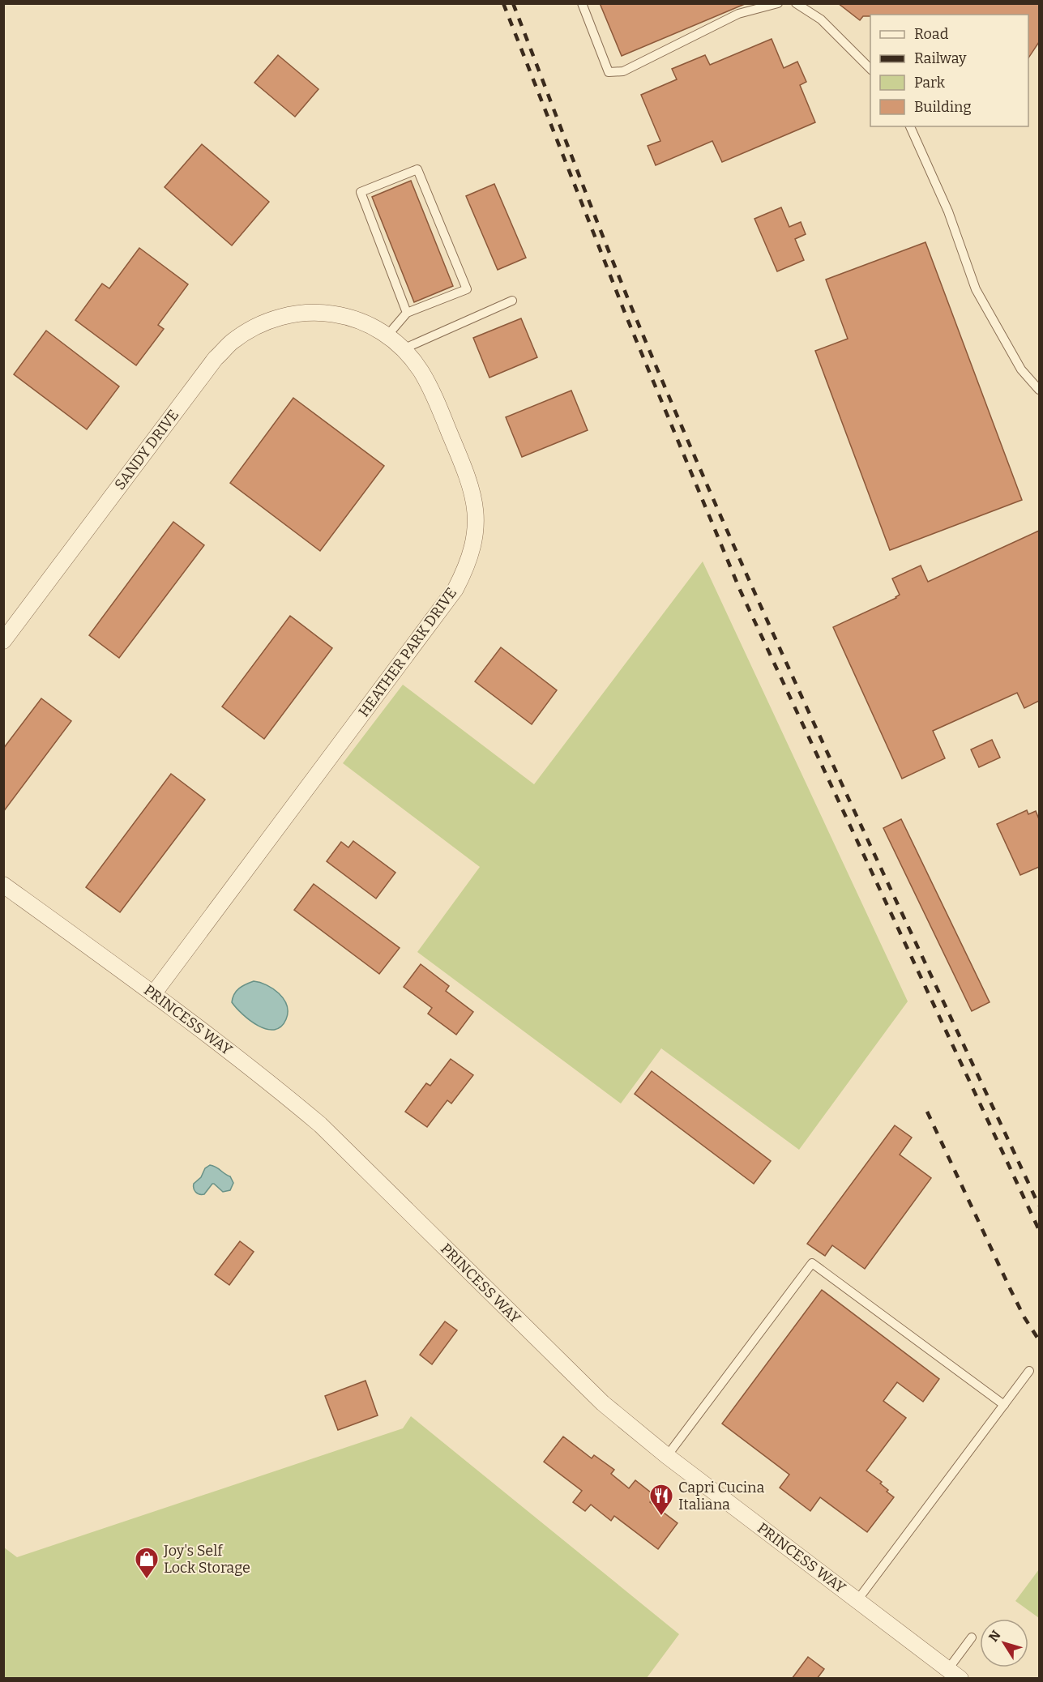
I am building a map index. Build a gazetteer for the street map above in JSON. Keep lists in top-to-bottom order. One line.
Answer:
{"streets":{"street":["SANDY DRIVE","HEATHER PARK DRIVE","PRINCESS WAY"]},"crossings":[["SANDY DRIVE","HEATHER PARK DRIVE"],["HEATHER PARK DRIVE","PRINCESS WAY"]],"places":{"restaurant":["Capri Cucina Italiana"],"shop":["Joy's Self Lock Storage"]},"legend":["Road","Railway","Park","Building"],"north":"top left"}
